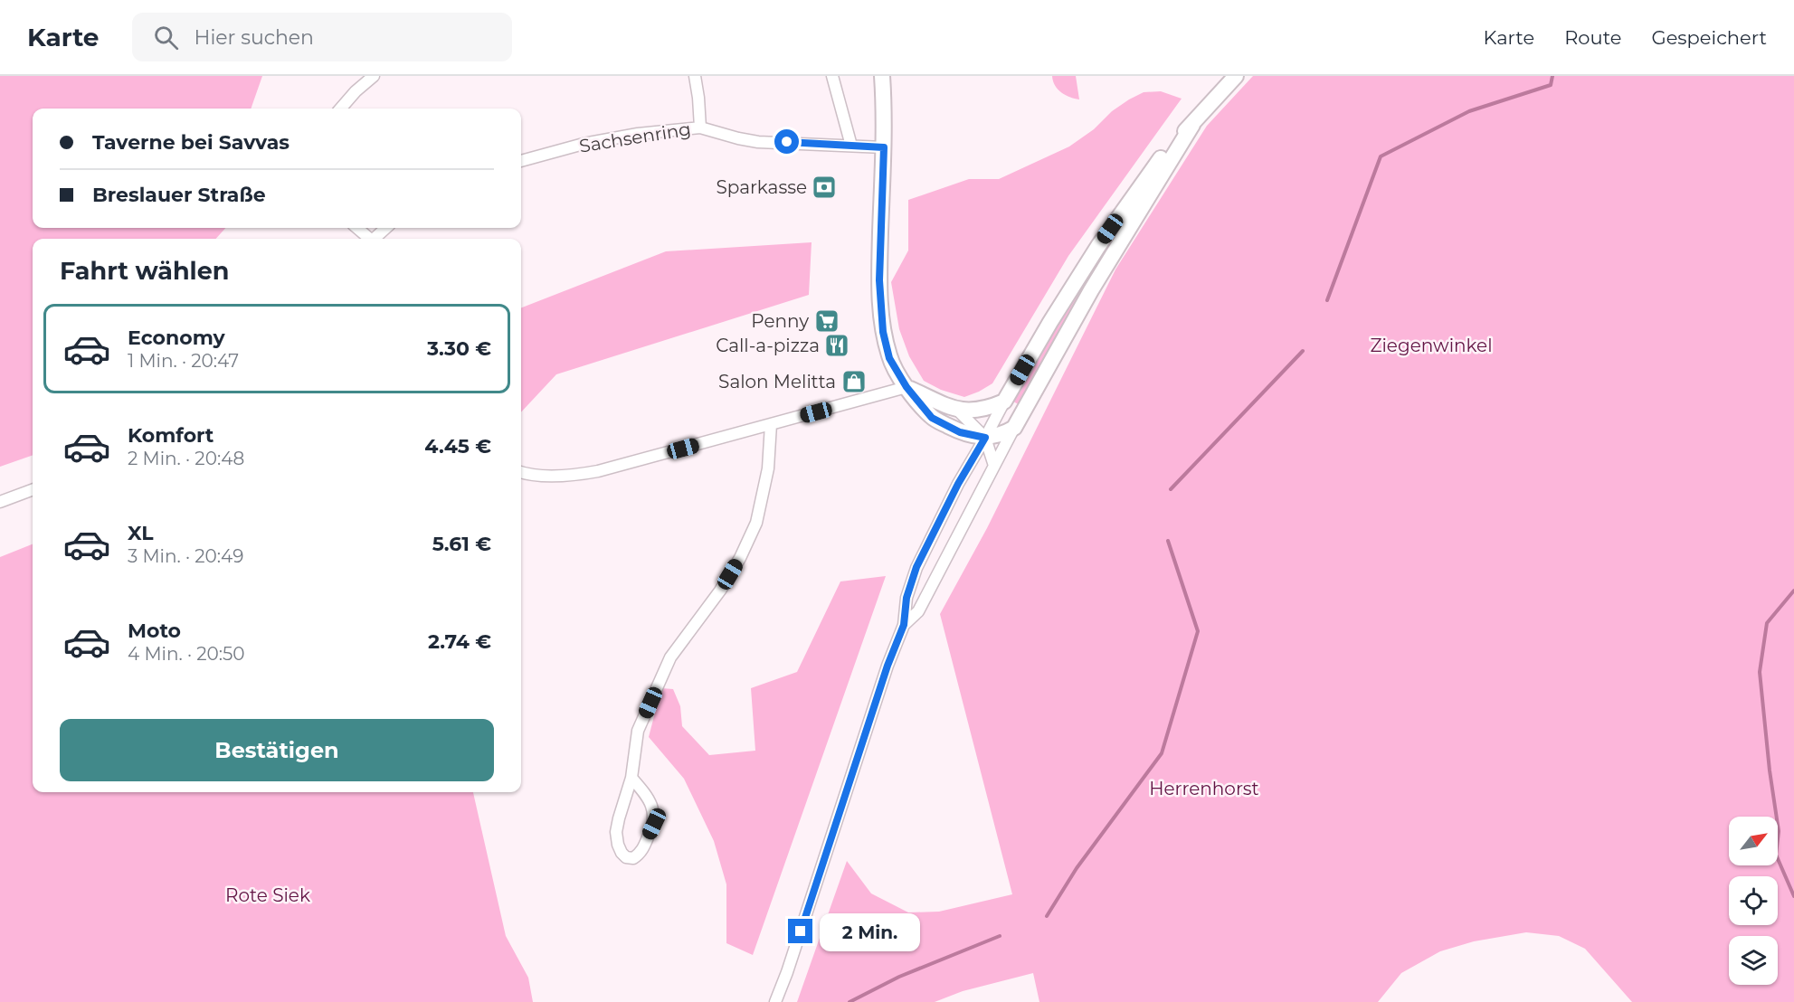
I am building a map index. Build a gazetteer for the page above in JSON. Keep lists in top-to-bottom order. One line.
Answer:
{"streets":{"street":["Sachsenring"]},"parks":["Ziegenwinkel","Herrenhorst","Rote Siek"],"places":{"bank":["Sparkasse"],"supermarket":["Penny"],"restaurant":["Call-a-pizza"],"shop":["Salon Melitta"]},"north":"top right","page":{"header":"Karte","search":"Hier suchen","nav":["Karte","Route","Gespeichert"],"banner":["Taverne bei Savvas","Breslauer Straße"],"heading":"Fahrt wählen","list":[{"name":"Economy","note":"1 Min. · 20:47","value":"3.30 €"},{"name":"Komfort","note":"2 Min. · 20:48","value":"4.45 €"},{"name":"XL","note":"3 Min. · 20:49","value":"5.61 €"},{"name":"Moto","note":"4 Min. · 20:50","value":"2.74 €"}],"buttons":"Bestätigen","bubble":"2 Min."}}
